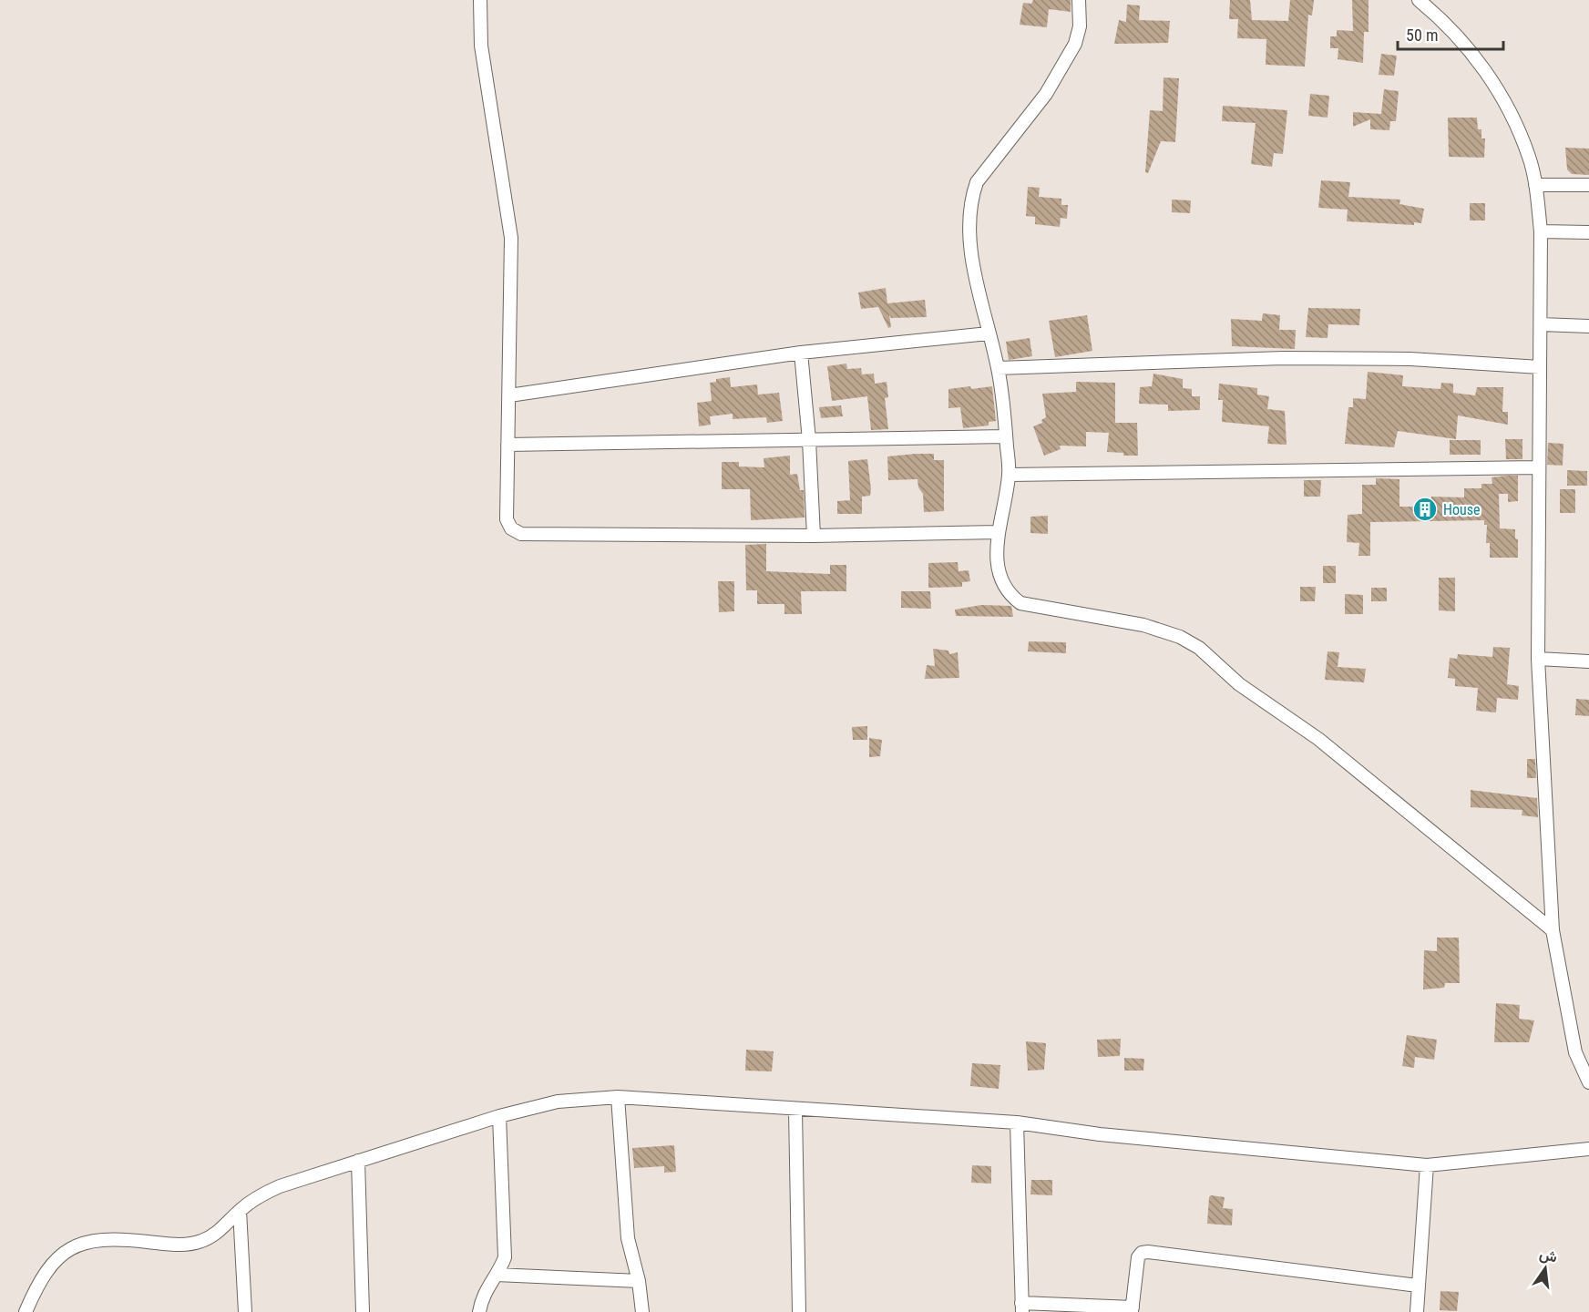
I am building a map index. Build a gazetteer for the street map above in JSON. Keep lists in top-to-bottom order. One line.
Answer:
{"places":{"building":["House"]},"scale_bar":"50 m","north":"top"}
